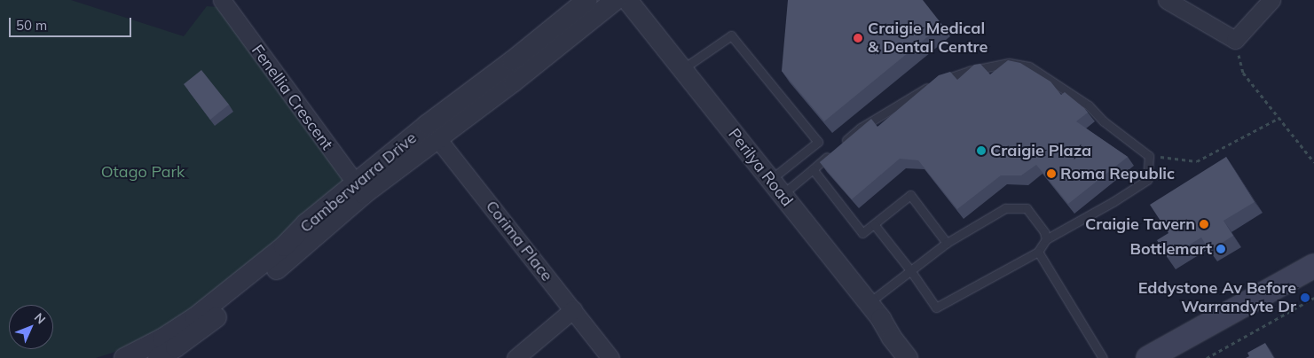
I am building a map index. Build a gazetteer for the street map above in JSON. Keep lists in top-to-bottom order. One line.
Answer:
{"streets":{"street":["Fenellia Crescent","Perilya Road","Camberwarra Drive","Corima Place"]},"crossings":[["Fenellia Crescent","Camberwarra Drive"],["Camberwarra Drive","Corima Place"]],"parks":["Otago Park"],"places":["Craigie Medical & Dental Centre","Craigie Plaza","Roma Republic","Craigie Tavern","Bottlemart","Eddystone Av Before Warrandyte Dr"],"scale_bar":"50 m","north":"top right"}
